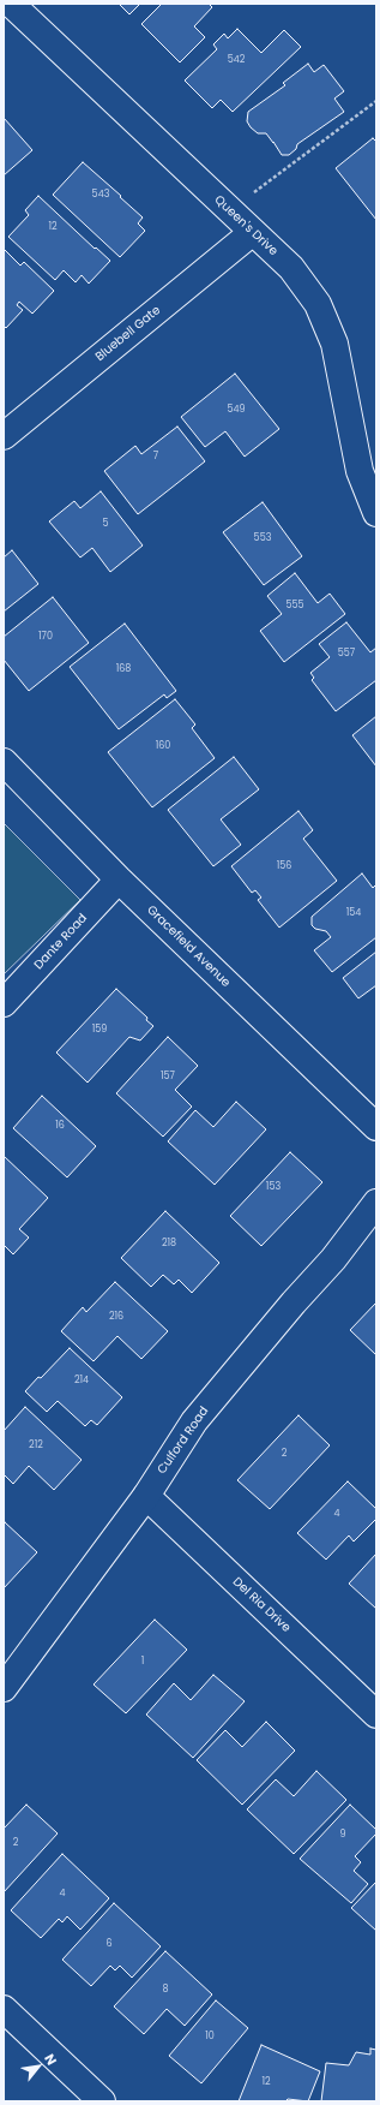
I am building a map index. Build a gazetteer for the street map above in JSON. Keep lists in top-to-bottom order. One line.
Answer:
{"streets":{"street":["Queen's Drive","Bluebell Gate","Dante Road","Gracefield Avenue","Culford Road","Del Ria Drive"]},"crossings":[["Queen's Drive","Bluebell Gate"],["Dante Road","Gracefield Avenue"],["Culford Road","Del Ria Drive"]],"house_numbers":["542","543","12","549","7","5","553","555","170","557","168","160","156","154","159","157","16","153","218","216","214","212","2","4","1","9","2","4","6","8","10","12"],"north":"top right"}
